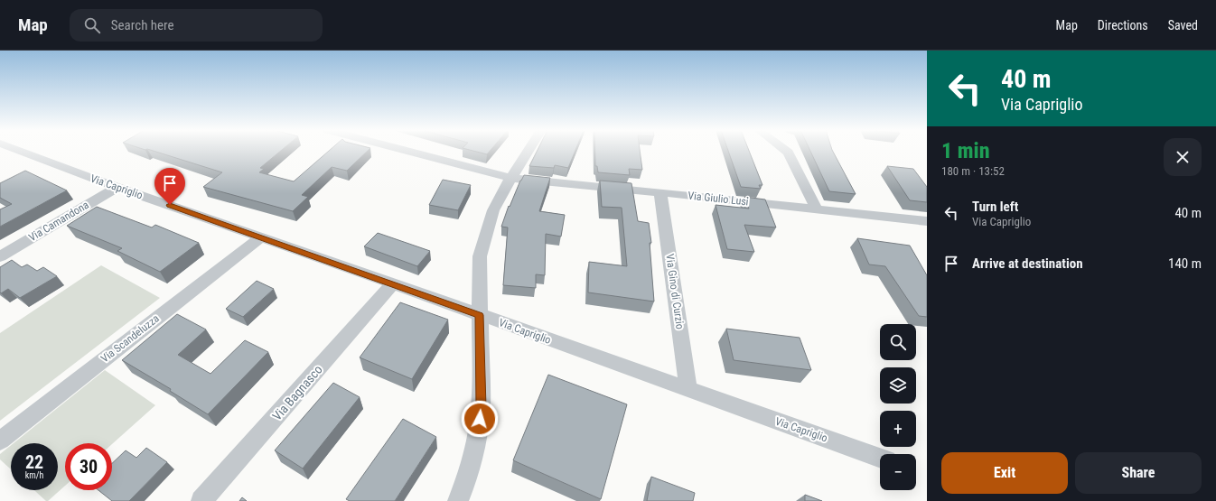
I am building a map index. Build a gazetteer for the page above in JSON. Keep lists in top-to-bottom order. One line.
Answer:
{"streets":{"street":["Via Capriglio","Via Giulio Lusi","Via Camandona","Via Gino di Curzio","Via Scandeluzza","Via Bagnasco"]},"crossings":[["Via Capriglio","Via Camandona"],["Via Capriglio","Via Gino di Curzio"],["Via Capriglio","Via Scandeluzza"],["Via Capriglio","Via Bagnasco"],["Via Giulio Lusi","Via Gino di Curzio"]],"page":{"header":"Map","search":"Search here","nav":["Map","Directions","Saved"],"turn":["40 m","Via Capriglio"],"heading":["1 min","180 m · 13:52"],"list":[{"name":"Turn left","note":"Via Capriglio","value":"40 m"},{"name":"Arrive at destination","value":"140 m"}],"map_buttons":["+","−"],"speed":"22 km/h","limit":"30","buttons":["Exit","Share"]}}
